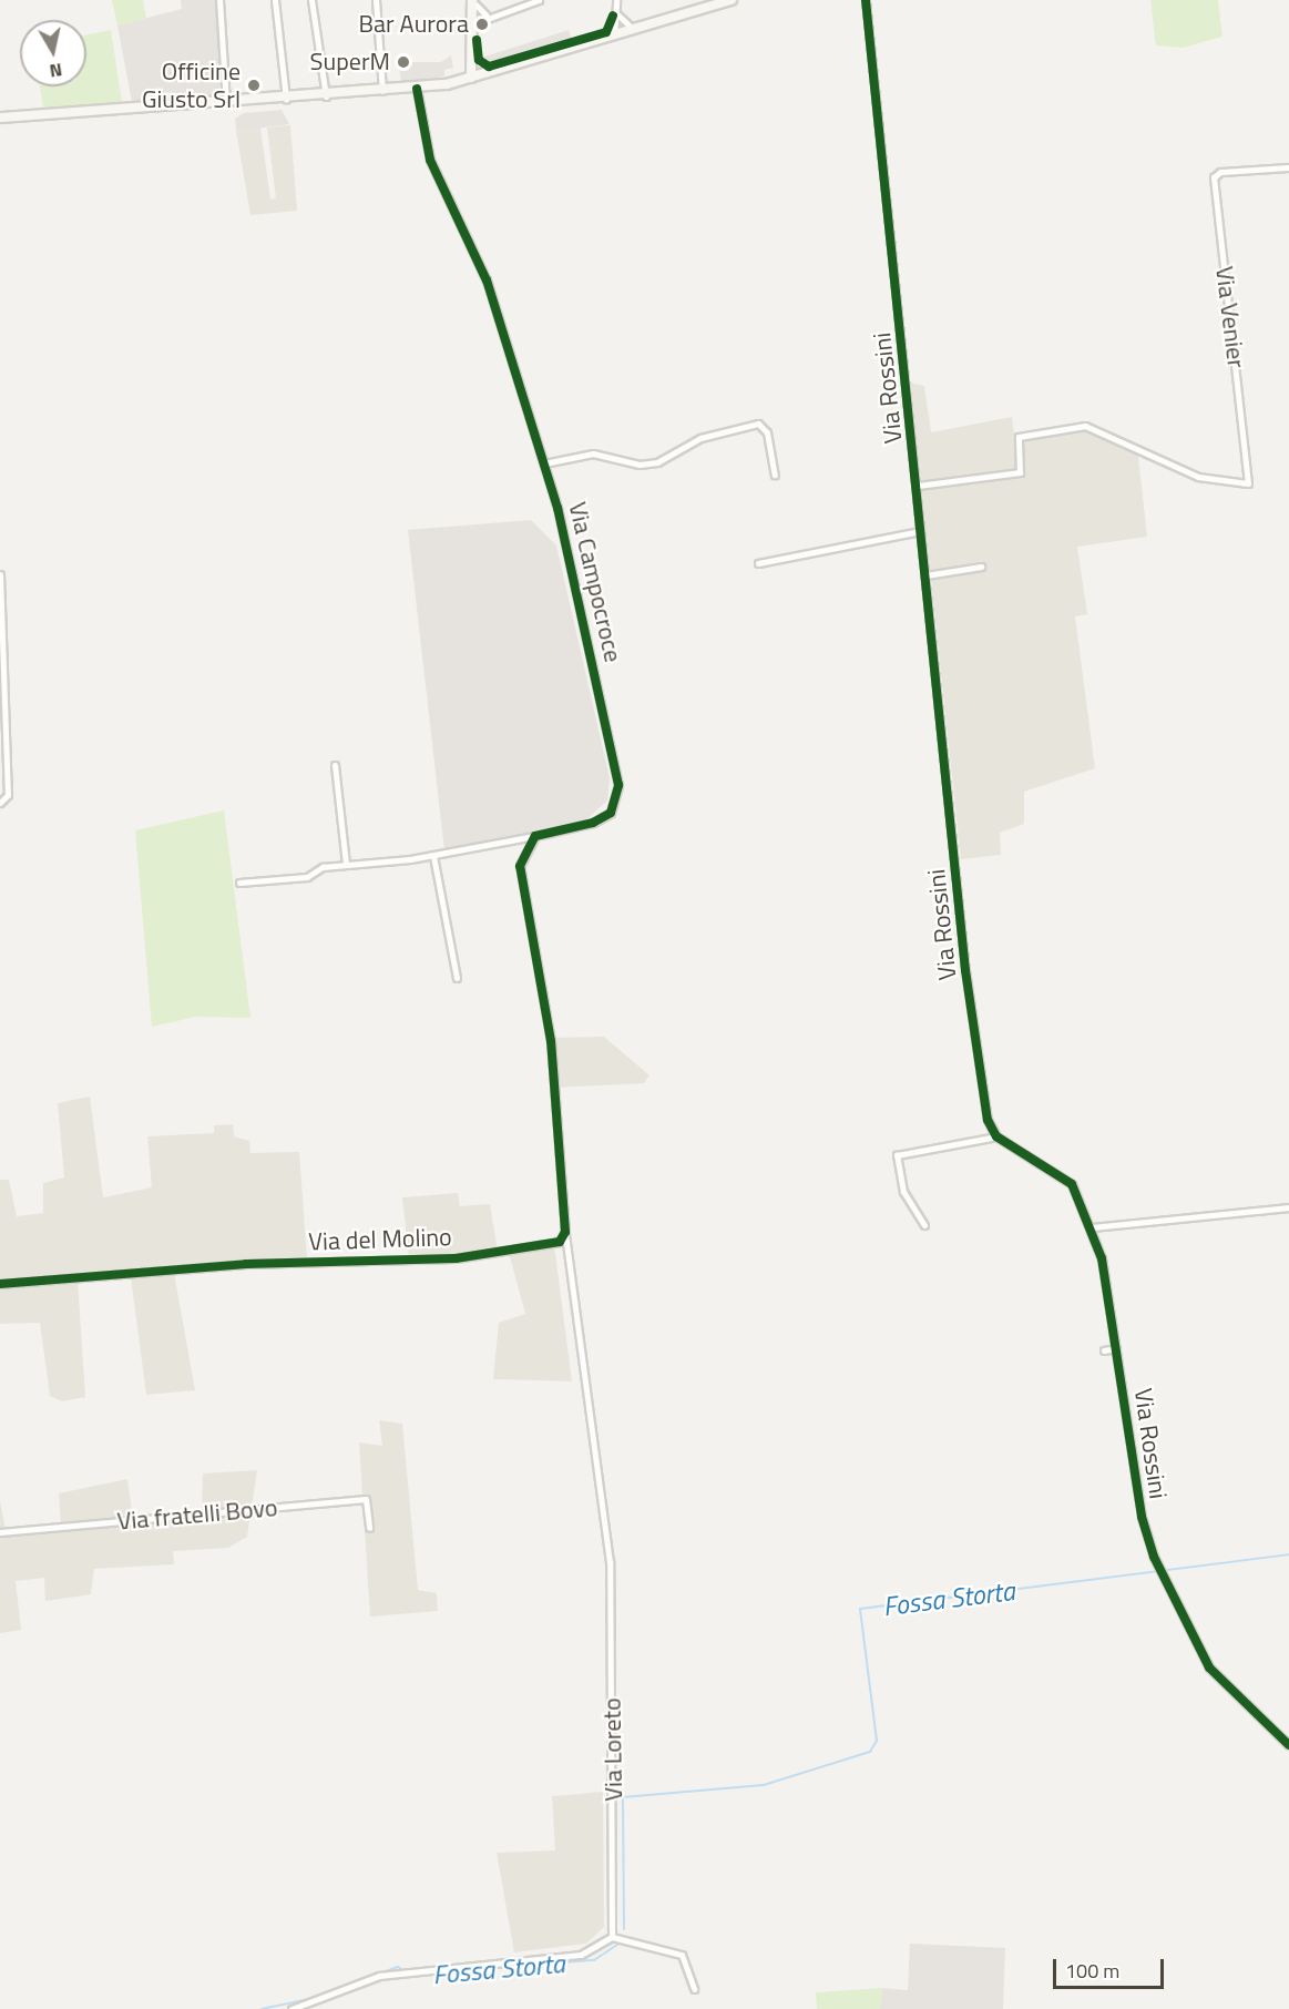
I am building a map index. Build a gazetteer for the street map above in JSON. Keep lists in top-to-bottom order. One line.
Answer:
{"streets":{"street":["Via Venier","Via Rossini","Via Campocroce","Via del Molino","Via fratelli Bovo","Via Loreto"]},"crossings":[["Via Venier","Via Rossini"],["Via del Molino","Via Loreto"]],"water":["Fossa Storta"],"places":["Bar Aurora","SuperM","Officine Giusto Srl"],"scale_bar":"100 m","north":"bottom"}
